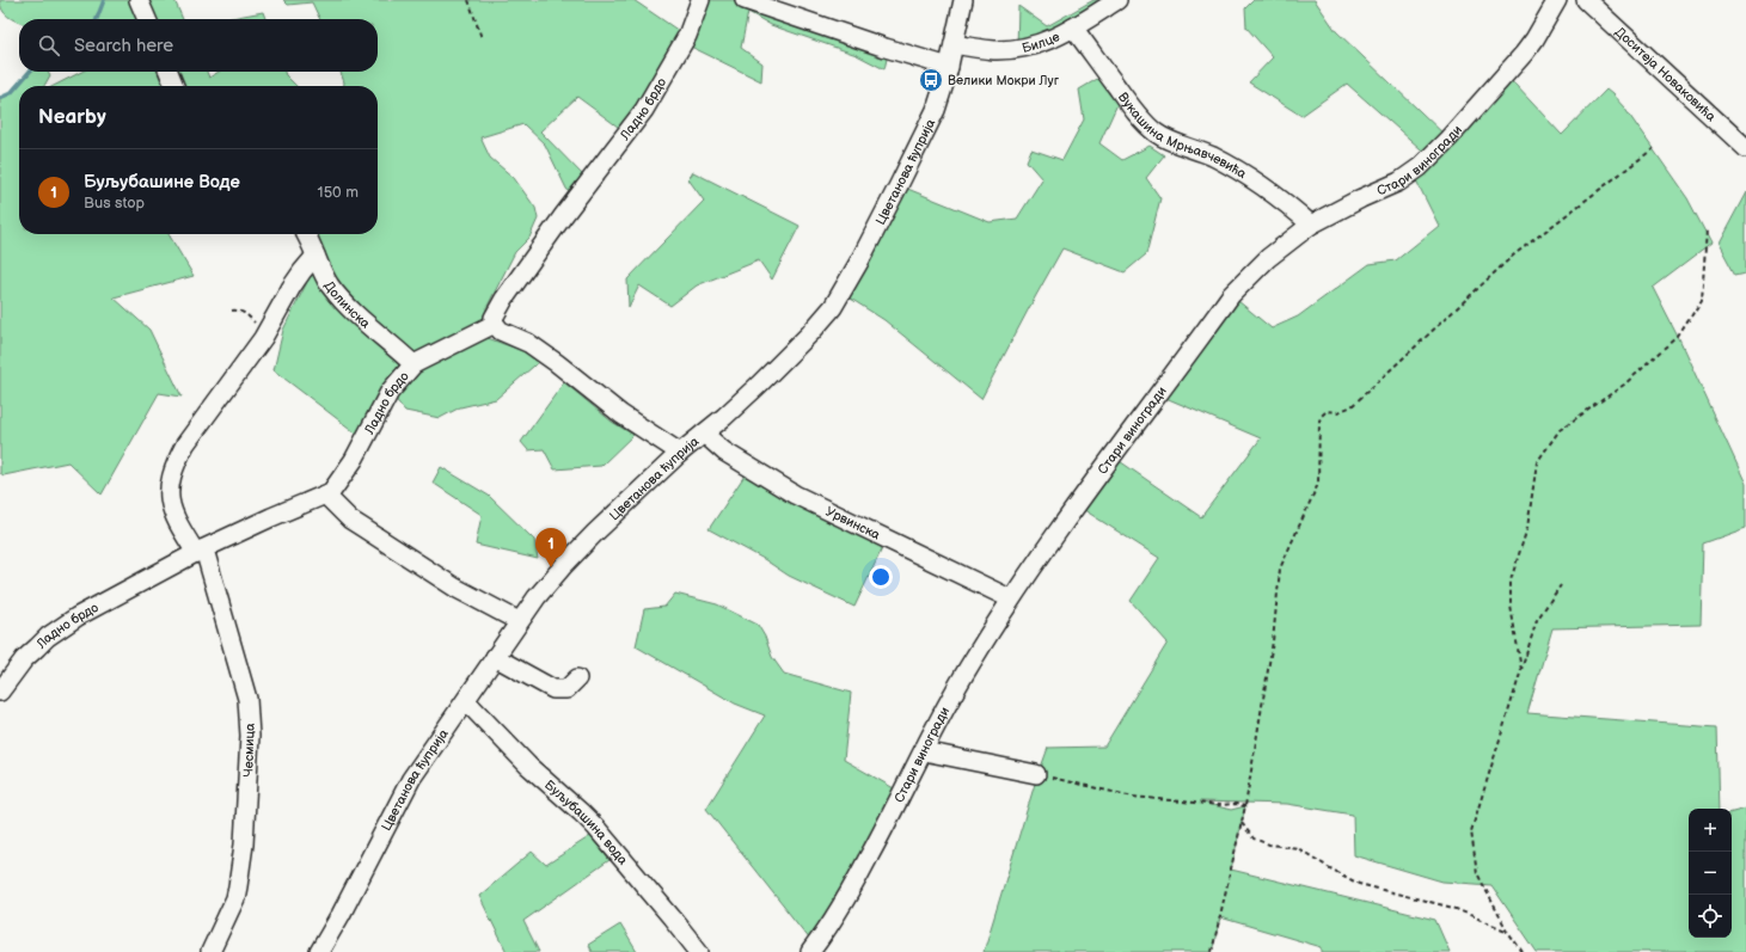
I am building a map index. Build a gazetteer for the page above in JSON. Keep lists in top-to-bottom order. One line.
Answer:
{"streets":{"street":["Билце","Доситеја Новаковића","Ладно брдо","Вукашина Мрњавчевића","Стари виногради","Цветанова ћуприја","Долинска","Урвинска","Чесмица","Буљубашина вода"]},"crossings":[["Билце","Вукашина Мрњавчевића"],["Билце","Цветанова ћуприја"],["Ладно брдо","Долинска"],["Ладно брдо","Чесмица"],["Вукашина Мрњавчевића","Стари виногради"],["Стари виногради","Урвинска"],["Цветанова ћуприја","Урвинска"],["Цветанова ћуприја","Буљубашина вода"],["Долинска","Чесмица"]],"places":{"bus stop":["Велики Мокри Луг"]},"page":{"search":"Search here","heading":"Nearby","list":[{"mark":"1","name":"Буљубашине Воде","note":"Bus stop","value":"150 m"}],"pins":"1","map_buttons":["+","−"]}}
